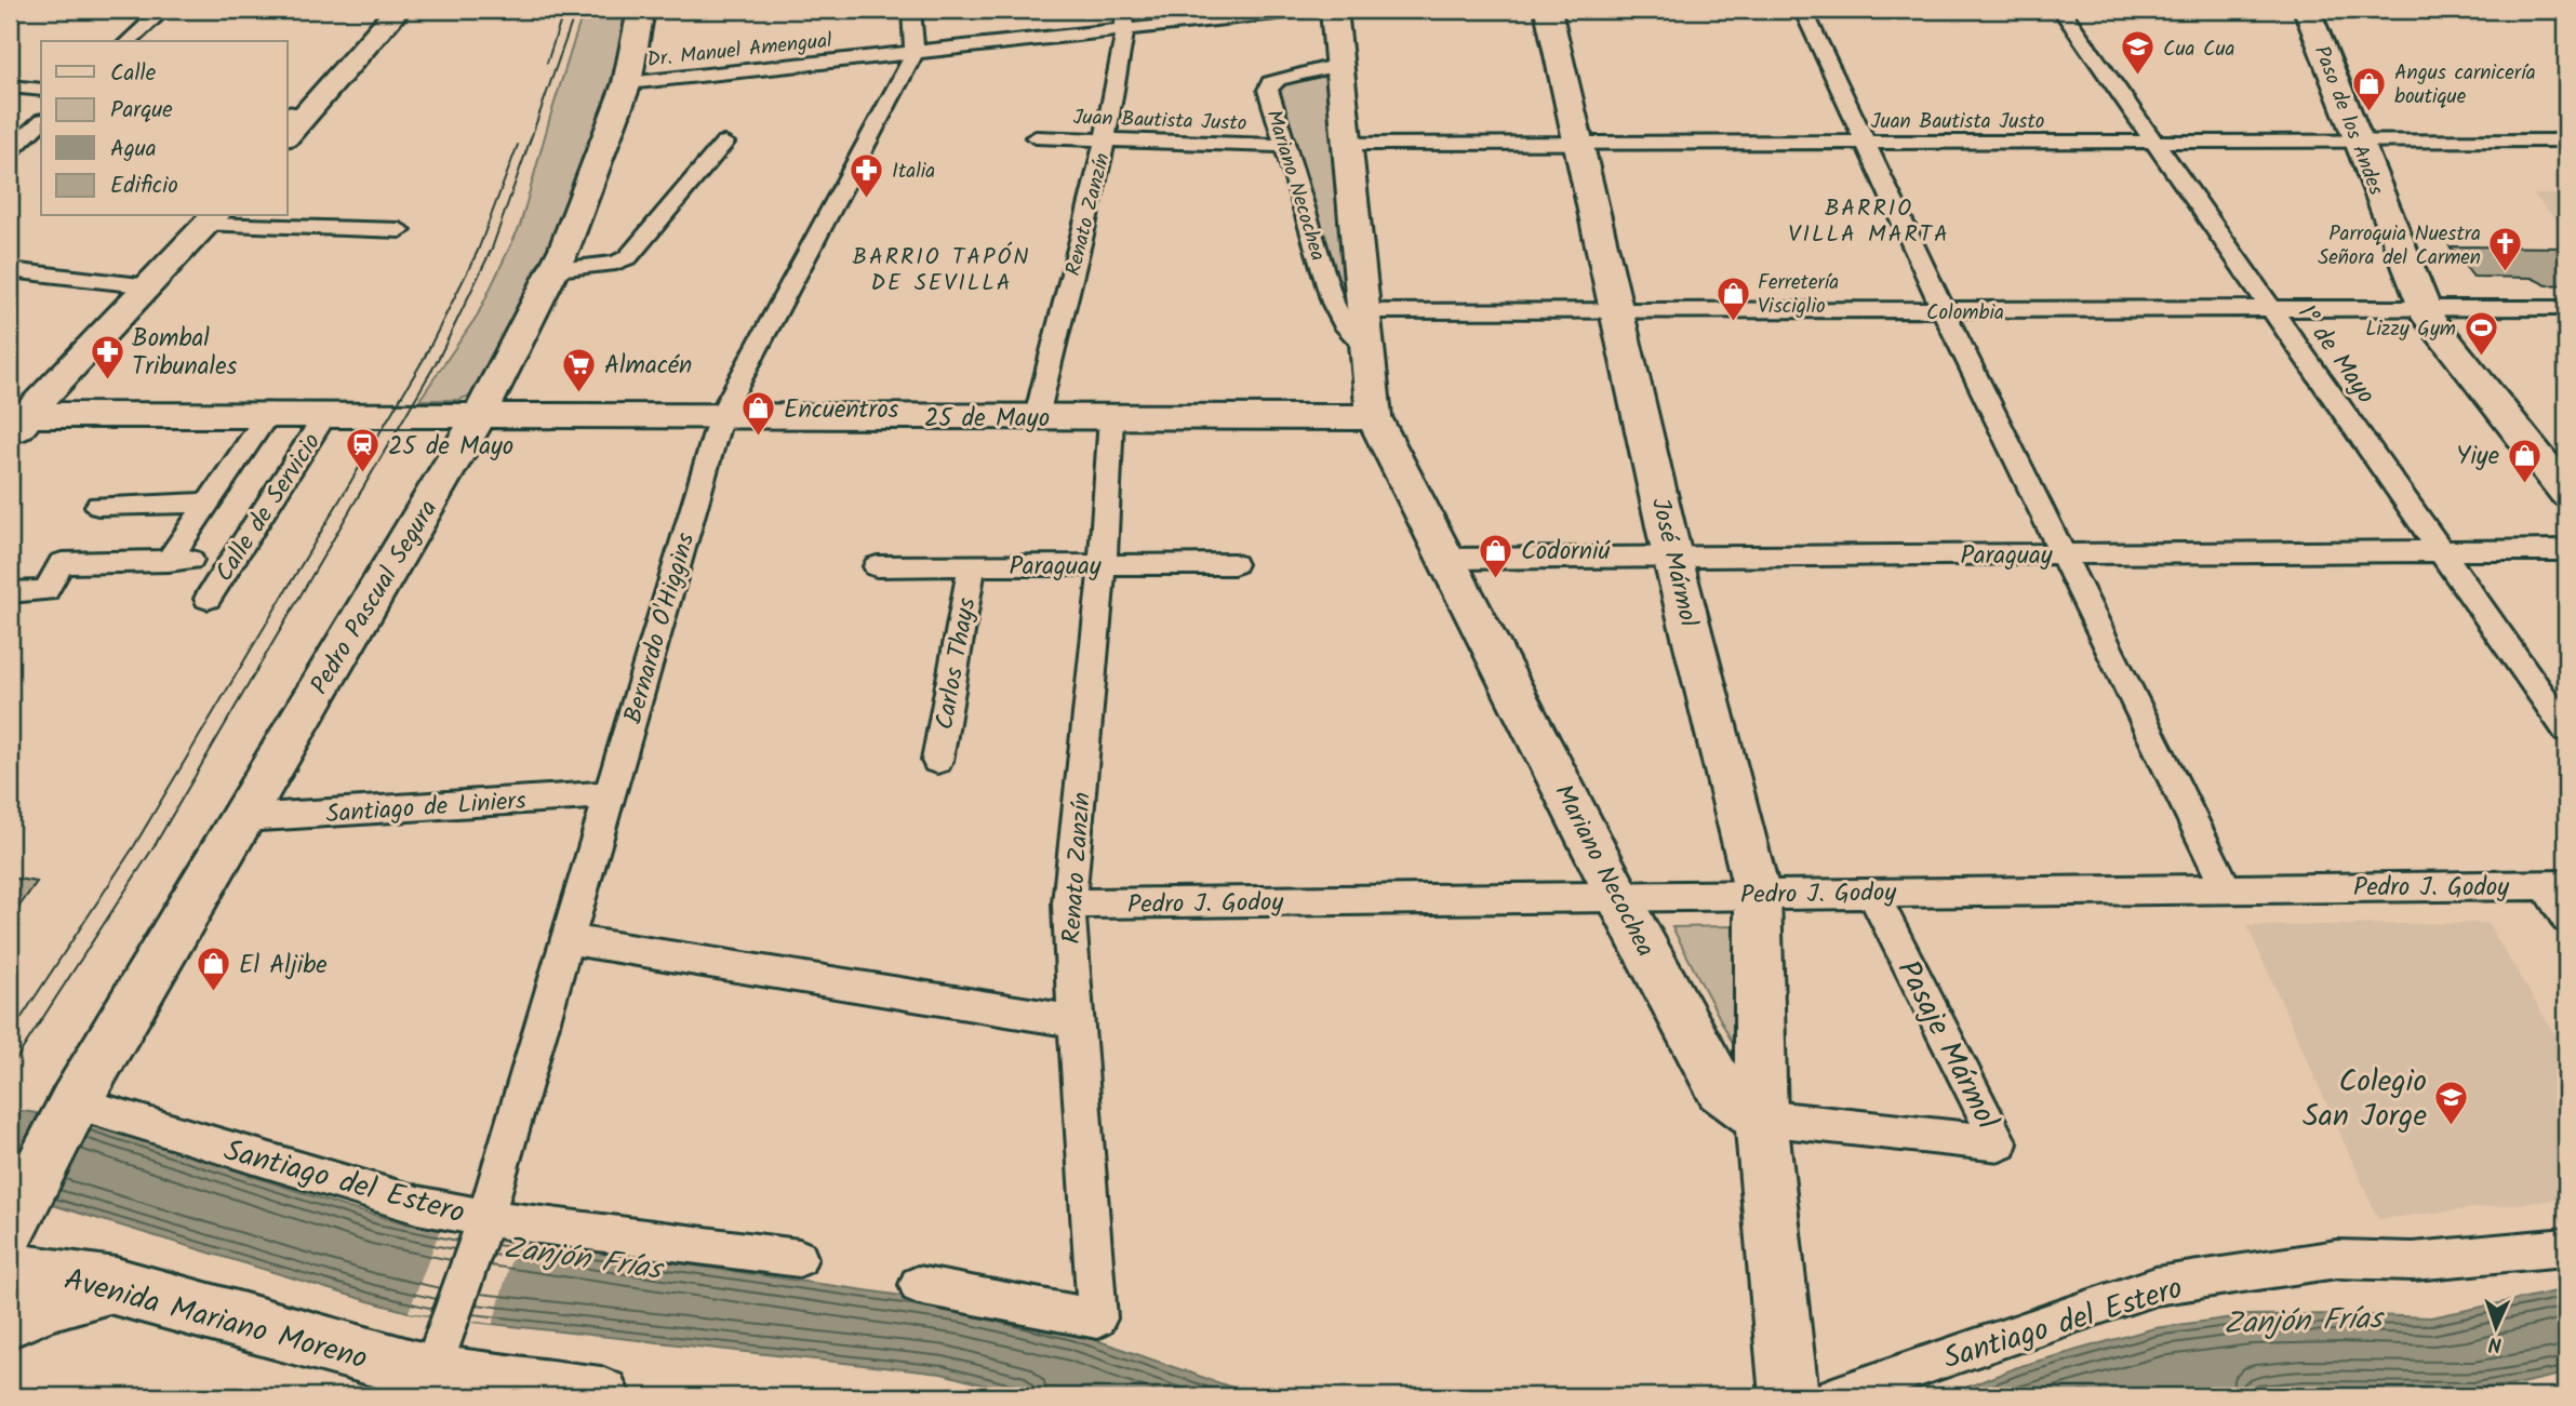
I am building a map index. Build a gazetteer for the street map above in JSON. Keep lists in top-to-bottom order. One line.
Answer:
{"streets":{"street":["Dr. Manuel Amengual","Juan Bautista Justo","Paso de los Andes","Mariano Necochea","Renato Zanzín","Colombia","1° de Mayo","25 de Mayo","Calle de Servicio","Paraguay","José Mármol","Pedro Pascual Segura","Bernardo O'Higgins","Carlos Thays","Santiago de Liniers","Pedro J. Godoy","Pasaje Mármol","Santiago del Estero","Avenida Mariano Moreno"]},"crossings":[["Dr. Manuel Amengual","Renato Zanzín"],["Dr. Manuel Amengual","Pedro Pascual Segura"],["Dr. Manuel Amengual","Bernardo O'Higgins"],["Juan Bautista Justo","Paso de los Andes"],["Juan Bautista Justo","Mariano Necochea"],["Juan Bautista Justo","Renato Zanzín"],["Juan Bautista Justo","1° de Mayo"],["Juan Bautista Justo","José Mármol"],["Paso de los Andes","Colombia"],["Mariano Necochea","Colombia"],["Mariano Necochea","25 de Mayo"],["Mariano Necochea","Paraguay"],["Mariano Necochea","José Mármol"],["Mariano Necochea","Pedro J. Godoy"],["Mariano Necochea","Pasaje Mármol"],["Renato Zanzín","25 de Mayo"],["Renato Zanzín","Paraguay"],["Renato Zanzín","Pedro J. Godoy"],["Colombia","1° de Mayo"],["Colombia","José Mármol"],["1° de Mayo","Paraguay"],["25 de Mayo","Calle de Servicio"],["25 de Mayo","Pedro Pascual Segura"],["25 de Mayo","Bernardo O'Higgins"],["Paraguay","José Mármol"],["Paraguay","Carlos Thays"],["José Mármol","Pedro J. Godoy"],["José Mármol","Pasaje Mármol"],["Pedro Pascual Segura","Santiago de Liniers"],["Pedro Pascual Segura","Santiago del Estero"],["Bernardo O'Higgins","Santiago de Liniers"],["Bernardo O'Higgins","Santiago del Estero"],["Bernardo O'Higgins","Avenida Mariano Moreno"],["Pedro J. Godoy","Pasaje Mármol"]],"districts":["BARRIO VILLA MARTA","BARRIO TAPÓN DE SEVILLA"],"water":["Zanjón Frías"],"places":{"school or university":["Cua Cua","Colegio San Jorge"],"shop":["Angus carnicería boutique","Ferretería Visciglio","Encuentros","Yiye","Codorniú","El Aljibe"],"pharmacy":["Italia","Bombal Tribunales"],"church":["Parroquia Nuestra Señora del Carmen"],"sports":["Lizzy Gym"],"supermarket":["Almacén"],"station":["25 de Mayo"]},"legend":["Calle","Parque","Agua","Edificio"],"north":"bottom"}
